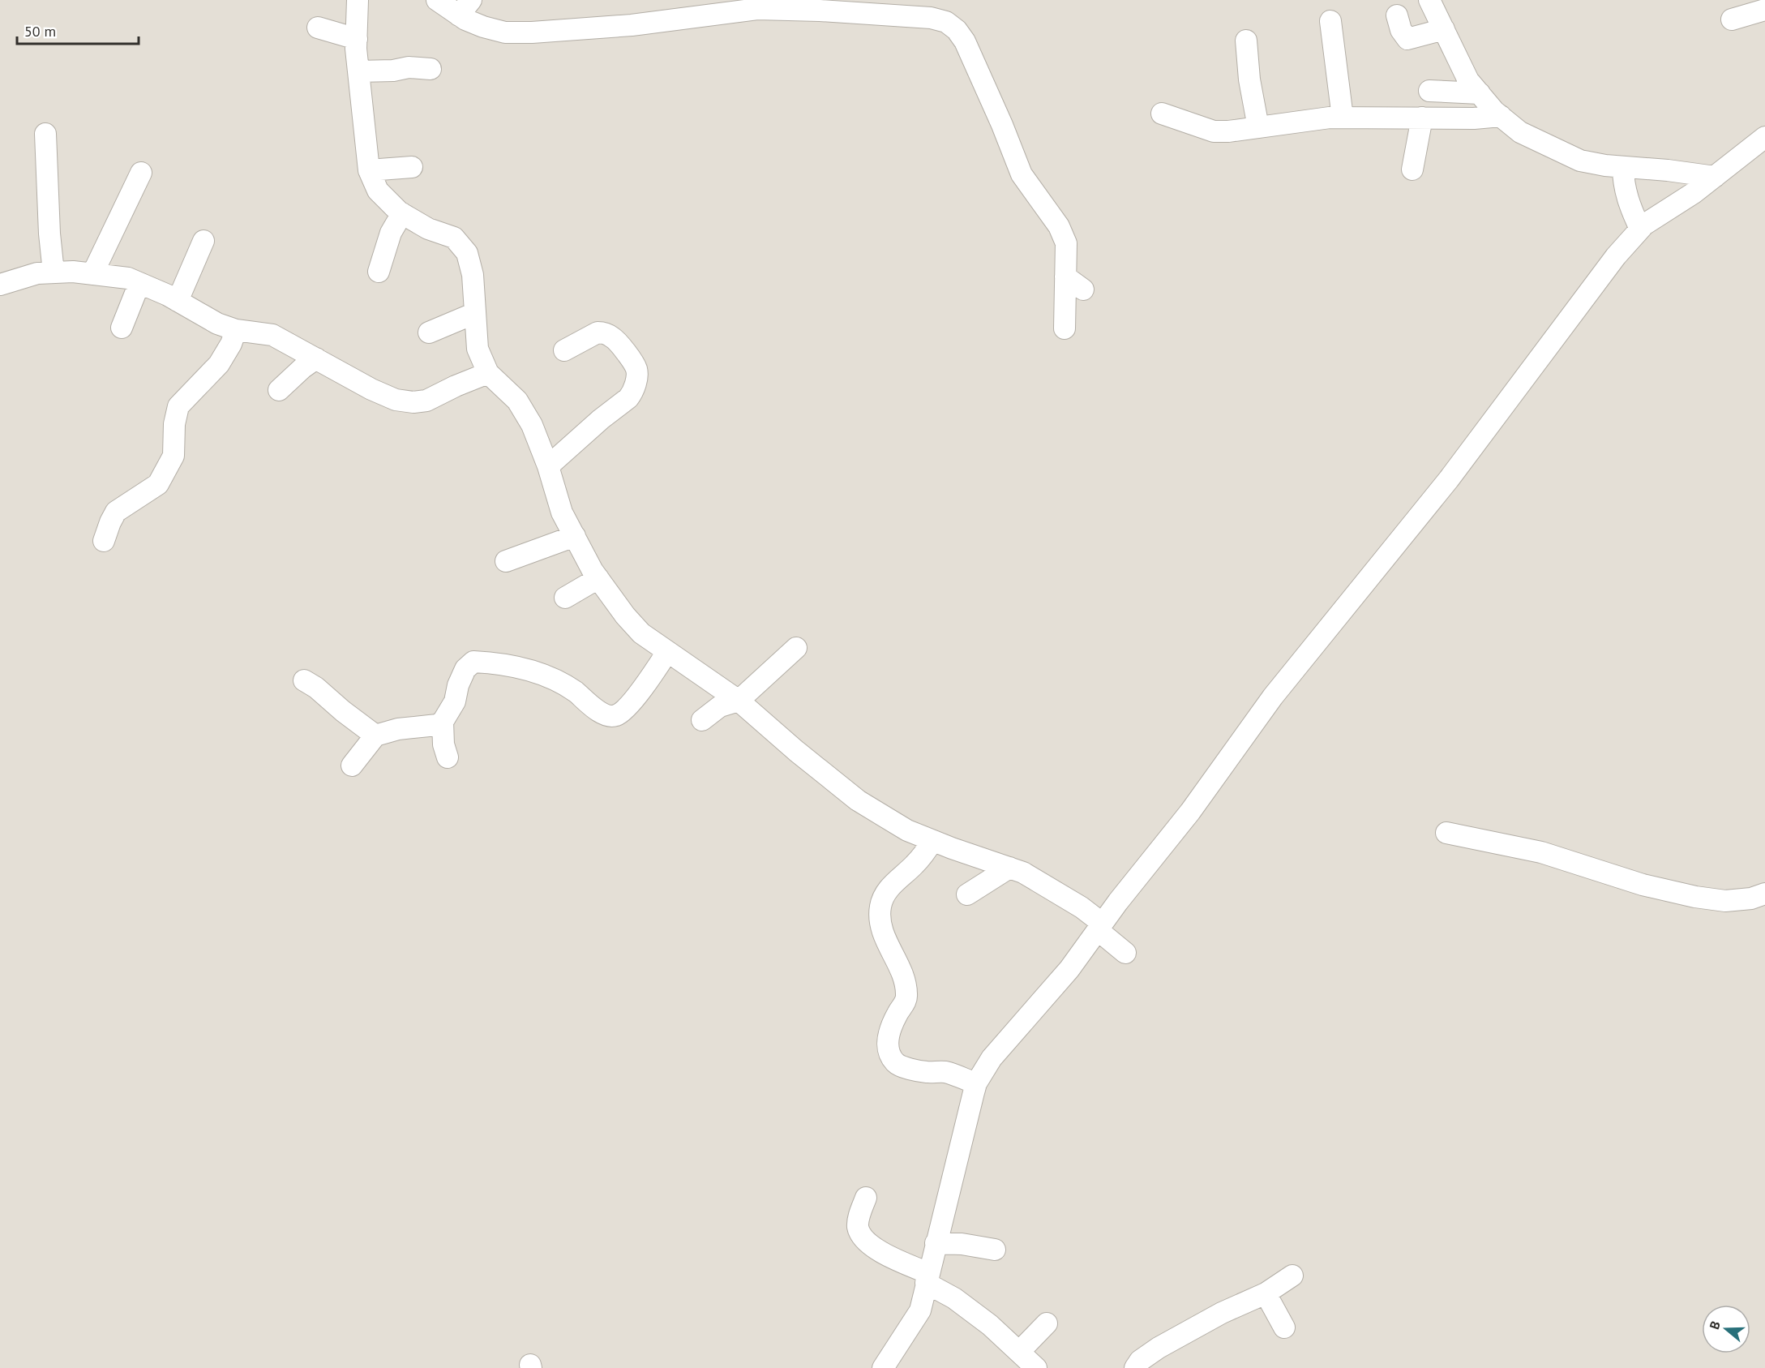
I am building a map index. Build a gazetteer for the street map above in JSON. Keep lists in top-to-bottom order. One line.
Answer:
{"scale_bar":"50 m","north":"left"}
